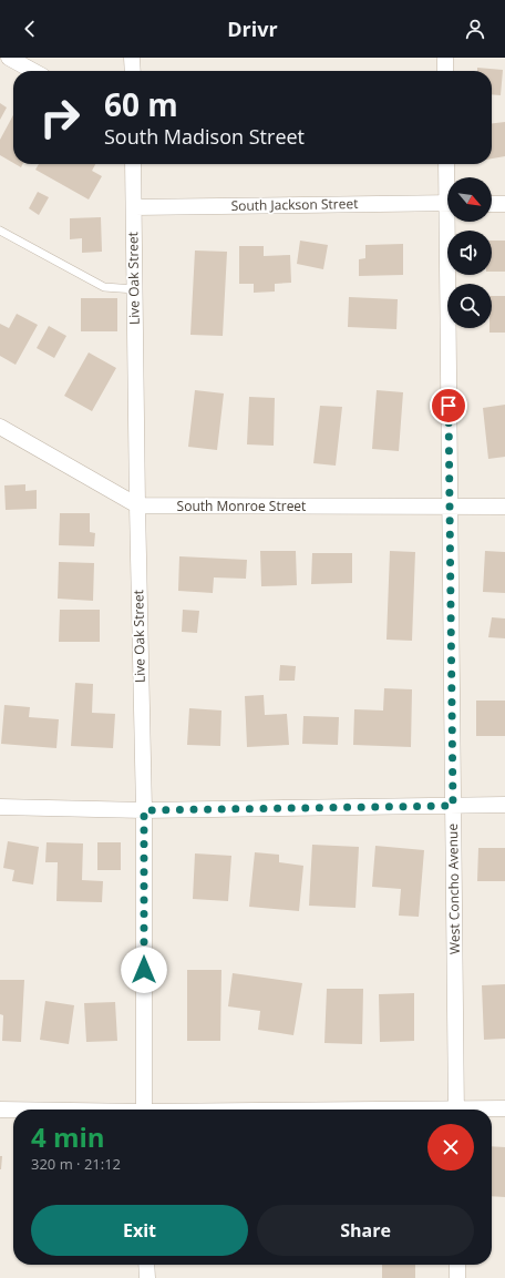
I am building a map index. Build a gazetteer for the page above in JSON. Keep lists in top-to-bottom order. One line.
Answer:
{"streets":{"street":["South Jackson Street","Live Oak Street","South Monroe Street","West Concho Avenue"]},"crossings":[["South Jackson Street","Live Oak Street"],["Live Oak Street","South Monroe Street"],["South Monroe Street","West Concho Avenue"]],"north":"bottom right","page":{"header":"Drivr","turn":["60 m","South Madison Street"],"heading":["4 min","320 m · 21:12"],"buttons":["Exit","Share"]}}
